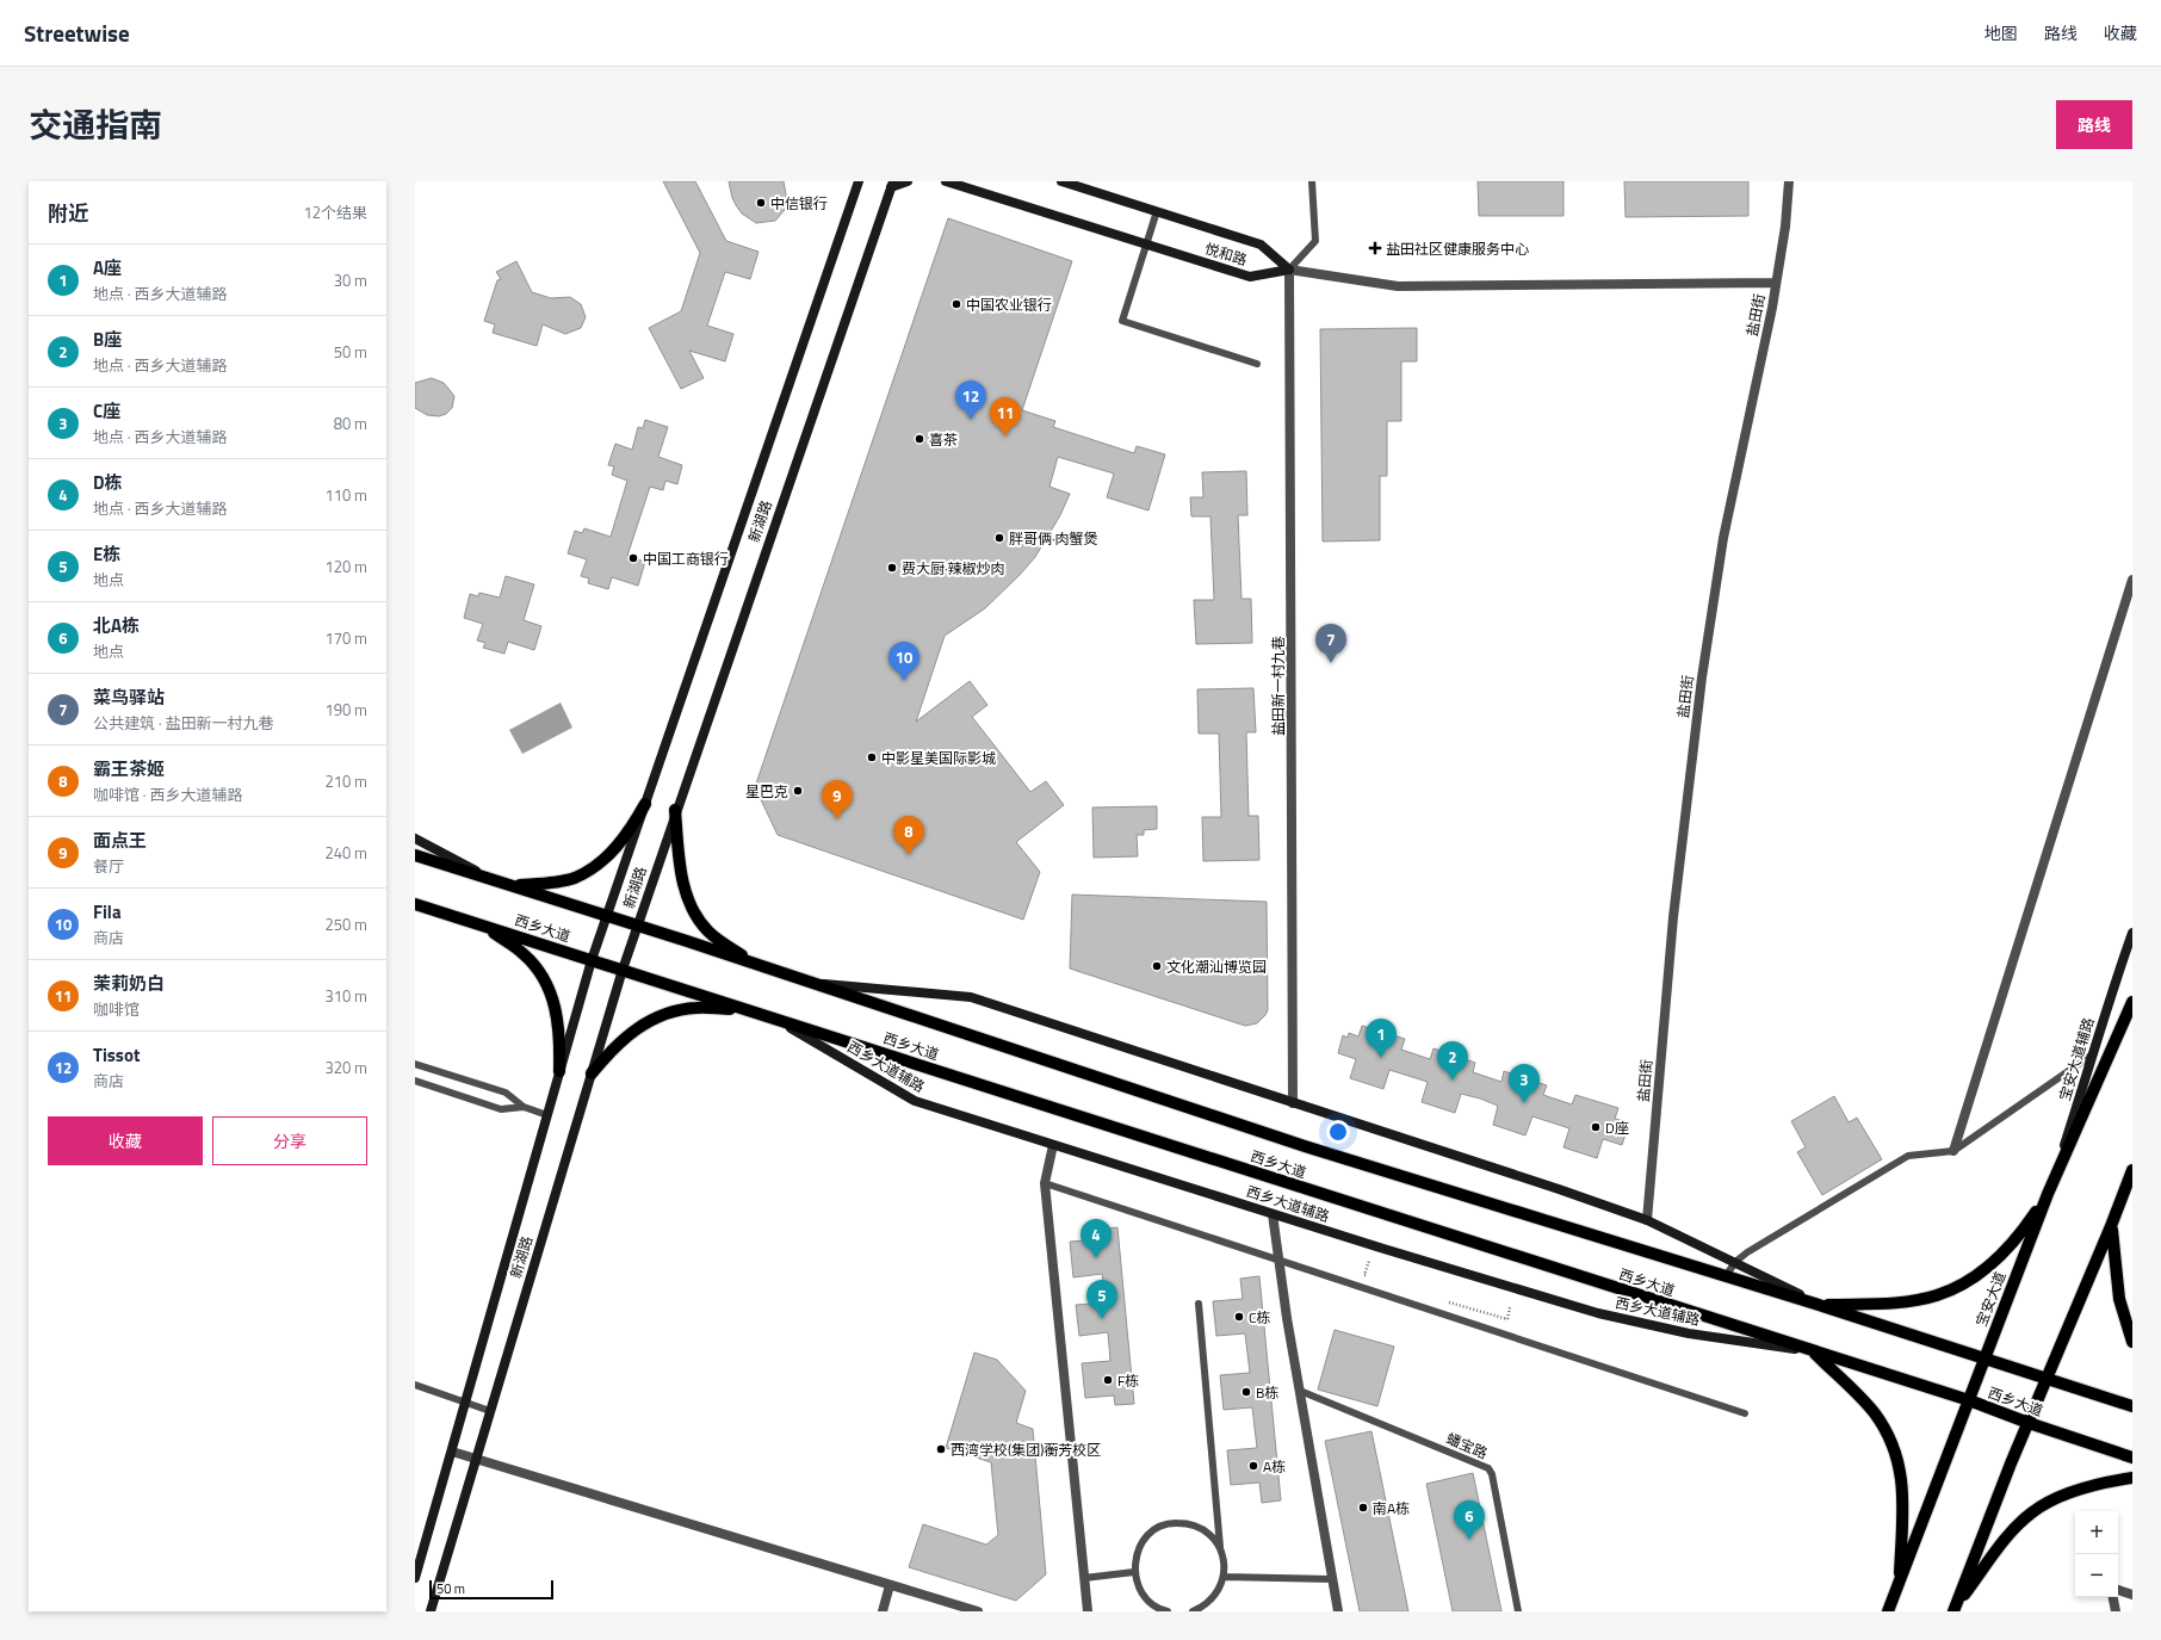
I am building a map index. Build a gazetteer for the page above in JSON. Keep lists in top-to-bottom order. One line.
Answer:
{"streets":{"main road":["悦和路","新湖路","西乡大道","宝安大道辅路","西乡大道辅路","宝安大道"],"street":["盐田街","盐田新一村九巷"],"lane":["蟠宝路"]},"crossings":[["悦和路","盐田新一村九巷"],["新湖路","西乡大道"],["西乡大道","西乡大道辅路"],["西乡大道","宝安大道"],["宝安大道辅路","宝安大道"]],"places":{"other":["中信银行","中国农业银行","喜茶","胖哥俩·肉蟹煲","中国工商银行","费大厨·辣椒炒肉","中影星美国际影城","星巴克","文化潮汕博览园","D座","C栋","F栋","B栋","西湾学校(集团)蘅芳校区","A栋","南A栋"],"health":["盐田社区健康服务中心"]},"scale_bar":"50 m","page":{"header":"Streetwise","nav":["地图","路线","收藏"],"title":"交通指南","buttons":["路线",["收藏","分享"]],"heading":["附近","12个结果"],"list":[{"mark":"1","name":"A座","note":"地点 · 西乡大道辅路","value":"30 m"},{"mark":"2","name":"B座","note":"地点 · 西乡大道辅路","value":"50 m"},{"mark":"3","name":"C座","note":"地点 · 西乡大道辅路","value":"80 m"},{"mark":"4","name":"D栋","note":"地点 · 西乡大道辅路","value":"110 m"},{"mark":"5","name":"E栋","note":"地点","value":"120 m"},{"mark":"6","name":"北A栋","note":"地点","value":"170 m"},{"mark":"7","name":"菜鸟驿站","note":"公共建筑 · 盐田新一村九巷","value":"190 m"},{"mark":"8","name":"霸王茶姬","note":"咖啡馆 · 西乡大道辅路","value":"210 m"},{"mark":"9","name":"面点王","note":"餐厅","value":"240 m"},{"mark":"10","name":"Fila","note":"商店","value":"250 m"},{"mark":"11","name":"茉莉奶白","note":"咖啡馆","value":"310 m"},{"mark":"12","name":"Tissot","note":"商店","value":"320 m"}],"pins":["12","11","7","10","9","8","1","2","3","4","5","6"],"map_buttons":["+","−"],"scale":"50 m"}}
